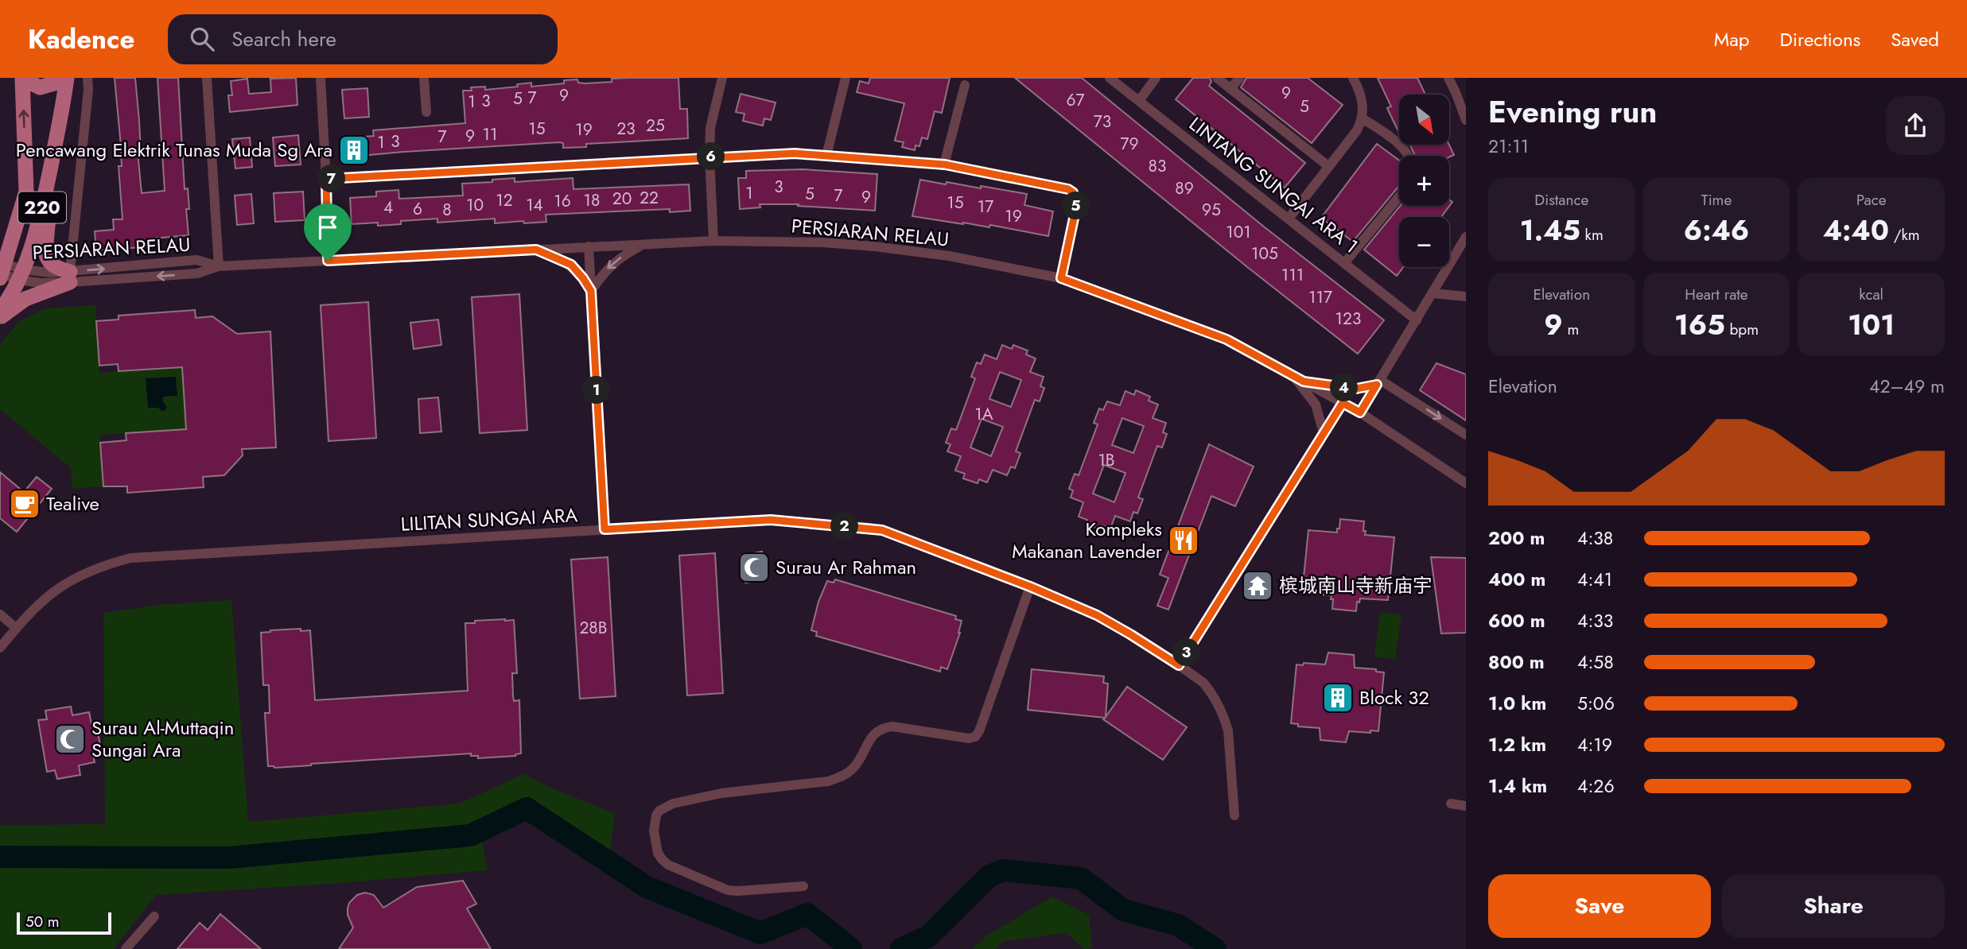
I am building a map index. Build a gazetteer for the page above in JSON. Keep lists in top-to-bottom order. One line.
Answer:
{"streets":{"main road":["220"],"street":["LINTANG SUNGAI ARA 1","PERSIARAN RELAU","LILITAN SUNGAI ARA"]},"crossings":[["220","PERSIARAN RELAU"]],"places":{"building":["Pencawang Elektrik Tunas Muda Sg Ara","Block 32"],"cafe":["Tealive"],"restaurant":["Kompleks Makanan Lavender"],"mosque":["Surau Ar Rahman","Surau Al-Muttaqin Sungai Ara"],"temple":["槟城南山寺新庙宇"]},"house_numbers":["9","9","7","5","67","3","1","5","73","25","15","23","19","11","9","7","3","1","79","83","3","89","1","5","7","9","22","20","12","18","16","15","10","14","17","4","6","8","95","19","101","105","111","117","123","1A","1B","28B"],"scale_bar":"50 m","north":"bottom right","page":{"header":"Kadence","search":"Search here","nav":["Map","Directions","Saved"],"heading":["Evening run","21:11"],"map_buttons":["+","−"],"pins":["6","7","5","4","1","2","3"],"stats":[["Distance","1.45 km"],["Time","6:46"],["Pace","4:40 /km"],["Elevation","9 m"],["Heart rate","165 bpm"],["kcal","101"]],"chart":["Elevation","42–49 m"],"list":[{"name":"200 m","note":"4:38"},{"name":"400 m","note":"4:41"},{"name":"600 m","note":"4:33"},{"name":"800 m","note":"4:58"},{"name":"1.0 km","note":"5:06"},{"name":"1.2 km","note":"4:19"},{"name":"1.4 km","note":"4:26"}],"buttons":["Save","Share"],"scale":"50 m"}}
